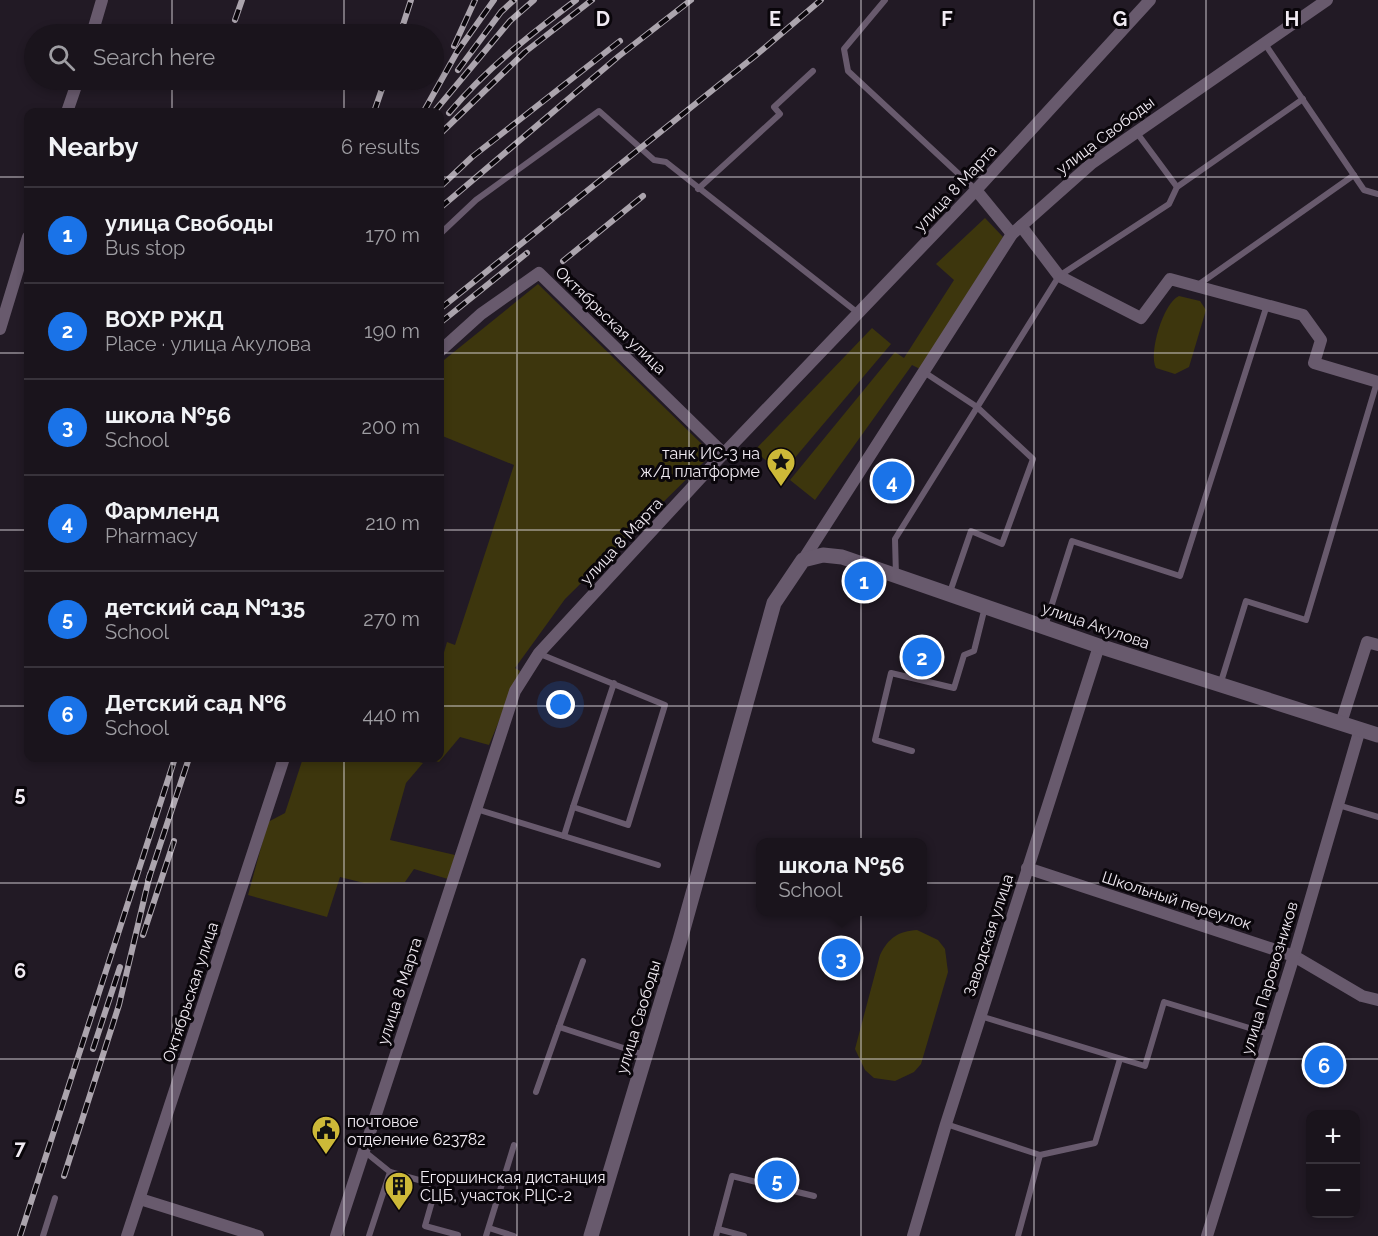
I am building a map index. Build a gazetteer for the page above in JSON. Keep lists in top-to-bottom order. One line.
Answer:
{"streets":{"street":["улица Свободы","улица 8 Марта","Октябрьская улица","улица Акулова","Школьный переулок","Заводская улица","улица Паровозников"]},"crossings":[["улица Свободы","улица Акулова"],["улица 8 Марта","Октябрьская улица"],["улица Акулова","Заводская улица"],["улица Акулова","улица Паровозников"],["Школьный переулок","Заводская улица"],["Школьный переулок","улица Паровозников"]],"places":{"place":["танк ИС-3 на ж/д платформе"],"public building":["почтовое отделение 623782"],"building":["Егоршинская дистанция СЦБ, участок РЦС-2"]},"page":{"search":"Search here","heading":["Nearby","6 results"],"list":[{"mark":"1","name":"улица Свободы","note":"Bus stop","value":"170 m"},{"mark":"2","name":"ВОХР РЖД","note":"Place · улица Акулова","value":"190 m"},{"mark":"3","name":"школа №56","note":"School","value":"200 m"},{"mark":"4","name":"Фармленд","note":"Pharmacy","value":"210 m"},{"mark":"5","name":"детский сад №135","note":"School","value":"270 m"},{"mark":"6","name":"Детский сад №6","note":"School","value":"440 m"}],"pins":["4","1","2","3","6","5"],"popup":["школа №56","School"],"map_buttons":["+","−"]},"grid":{"columns":["D","E","F","G","H"],"rows":["5","6","7"]}}
